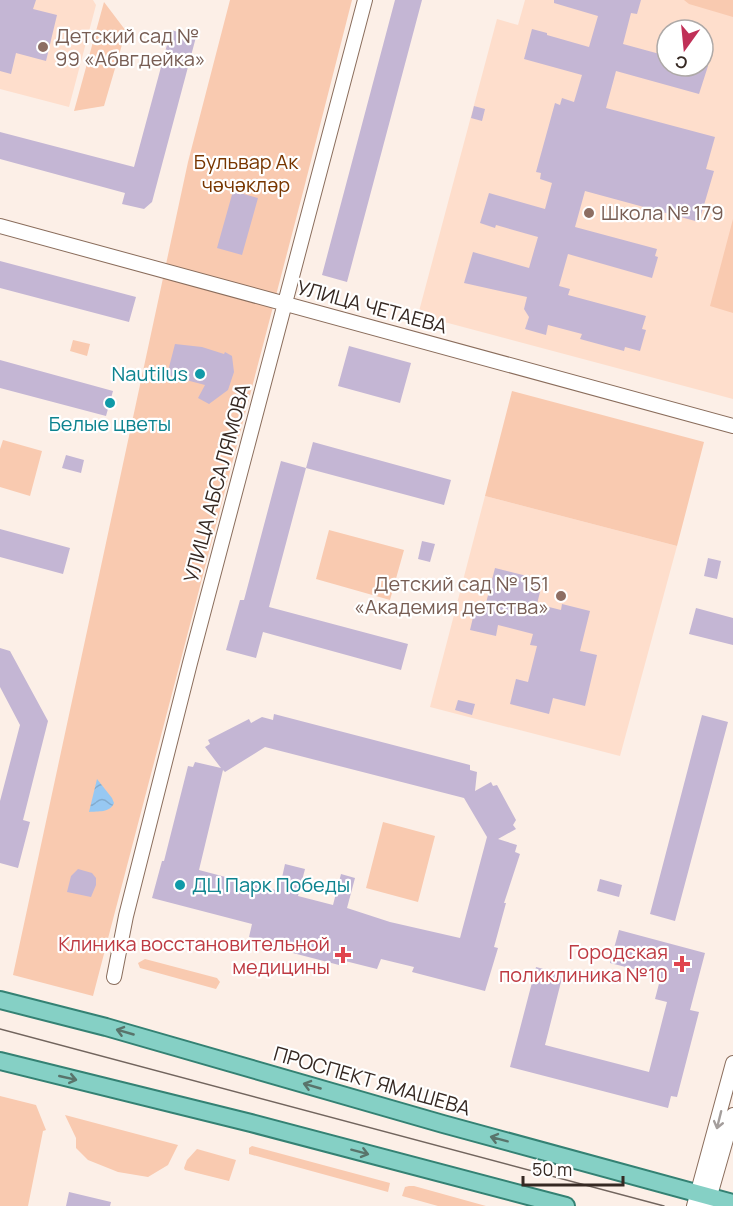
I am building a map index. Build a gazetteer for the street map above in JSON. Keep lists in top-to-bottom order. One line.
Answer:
{"streets":{"main road":["ПРОСПЕКТ ЯМАШЕВА"],"street":["УЛИЦА ЧЕТАЕВА","УЛИЦА АБСАЛЯМОВА"]},"crossings":[["УЛИЦА ЧЕТАЕВА","УЛИЦА АБСАЛЯМОВА"]],"parks":["Бульвар Ак чәчәкләр"],"places":{"other":["Детский сад № 99 «Абвгдейка»","Школа № 179","Nautilus","Белые цветы","Детский сад № 151 «Академия детства»","ДЦ Парк Победы"],"health":["Клиника восстановительной медицины","Городская поликлиника №10"]},"scale_bar":"50 m","north":"bottom"}
